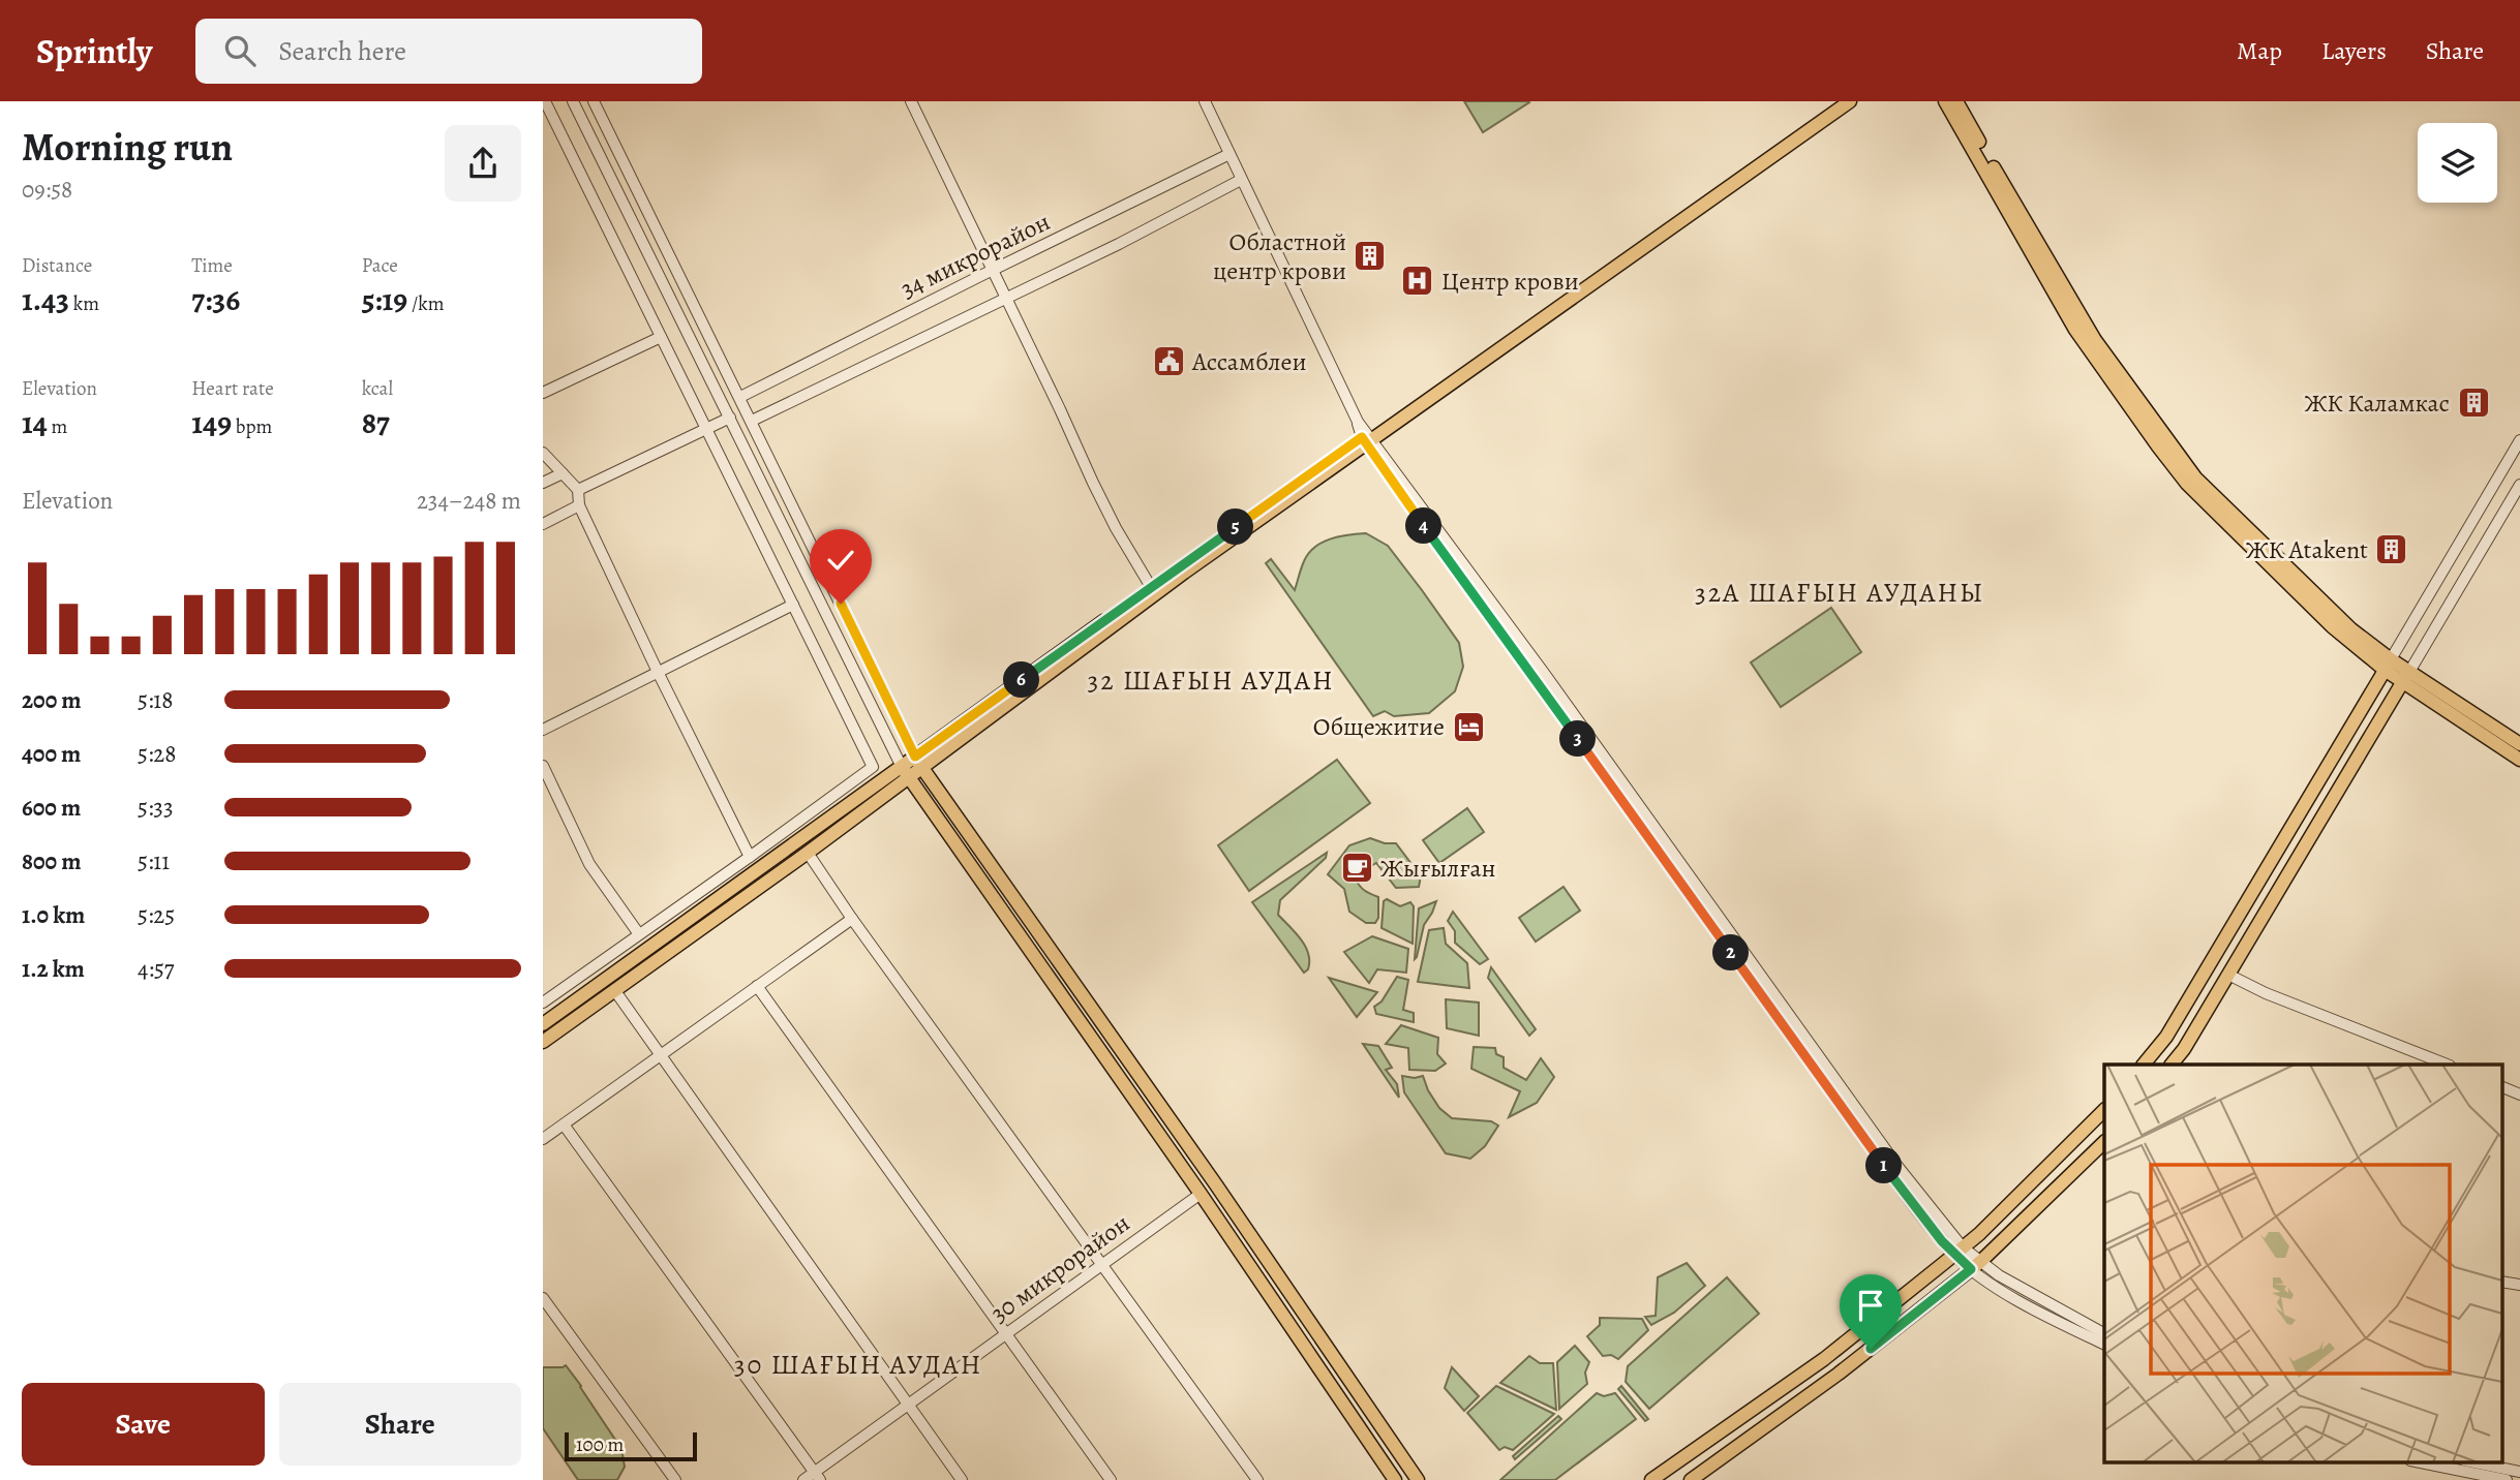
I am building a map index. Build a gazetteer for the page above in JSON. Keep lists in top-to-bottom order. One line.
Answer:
{"streets":{"street":["34 микрорайон","30 микрорайон"]},"districts":["32А ШАҒЫН АУДАНЫ","32 ШАҒЫН АУДАН","30 ШАҒЫН АУДАН"],"places":{"building":["Областной центр крови","ЖК Каламкас","ЖК Atakent"],"hospital":["Центр крови"],"public building":["Ассамблеи"],"hotel":["Общежитие"],"cafe":["Жығылған"]},"scale_bar":"100 m","page":{"header":"Sprintly","search":"Search here","nav":["Map","Layers","Share"],"heading":["Morning run","09:58"],"stats":[["Distance","1.43 km"],["Time","7:36"],["Pace","5:19 /km"],["Elevation","14 m"],["Heart rate","149 bpm"],["kcal","87"]],"chart":["Elevation","234–248 m"],"pins":["4","5","6","3","2","1"],"list":[{"name":"200 m","note":"5:18"},{"name":"400 m","note":"5:28"},{"name":"600 m","note":"5:33"},{"name":"800 m","note":"5:11"},{"name":"1.0 km","note":"5:25"},{"name":"1.2 km","note":"4:57"}],"buttons":["Save","Share"],"scale":"100 m"}}
